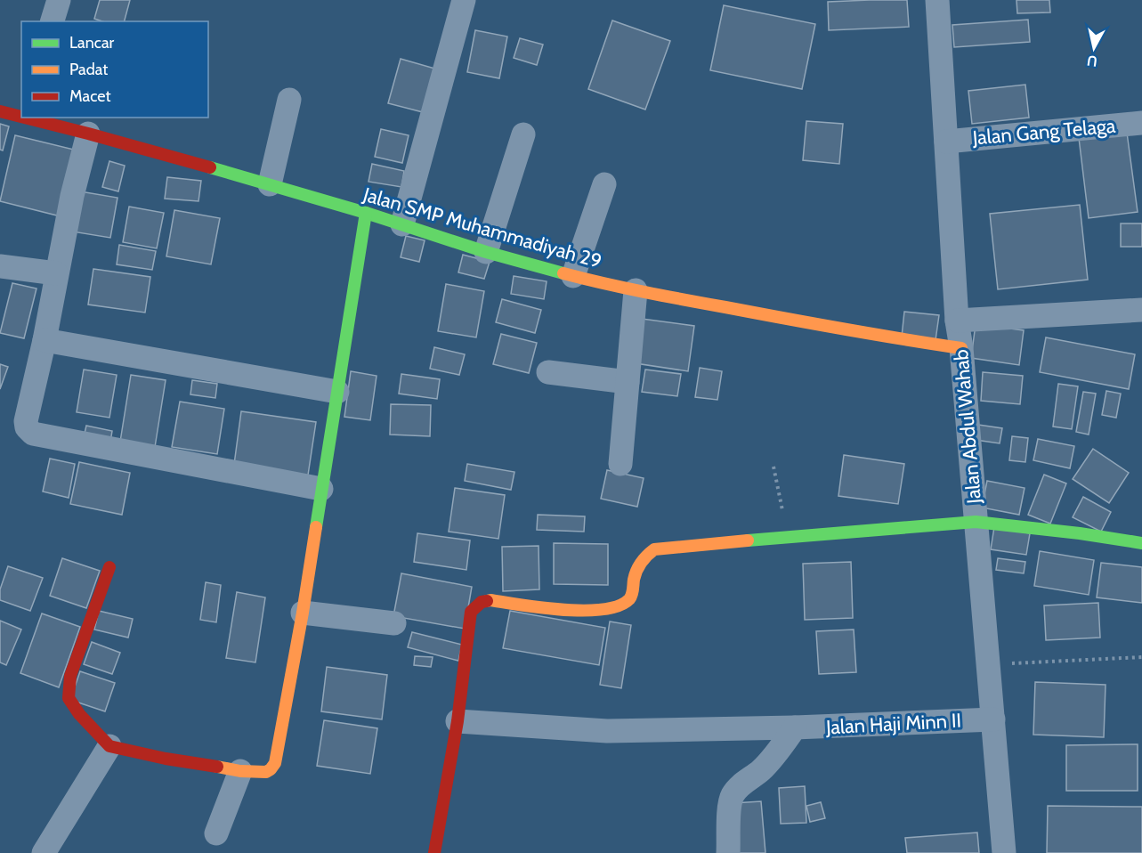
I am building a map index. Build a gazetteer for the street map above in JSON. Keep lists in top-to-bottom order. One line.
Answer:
{"streets":{"street":["Jalan Gang Telaga","Jalan SMP Muhammadiyah 29","Jalan Abdul Wahab","Jalan Haji Minn II"]},"crossings":[["Jalan Gang Telaga","Jalan Abdul Wahab"],["Jalan SMP Muhammadiyah 29","Jalan Abdul Wahab"],["Jalan Abdul Wahab","Jalan Haji Minn II"]],"legend":["Lancar","Padat","Macet"],"north":"bottom"}
